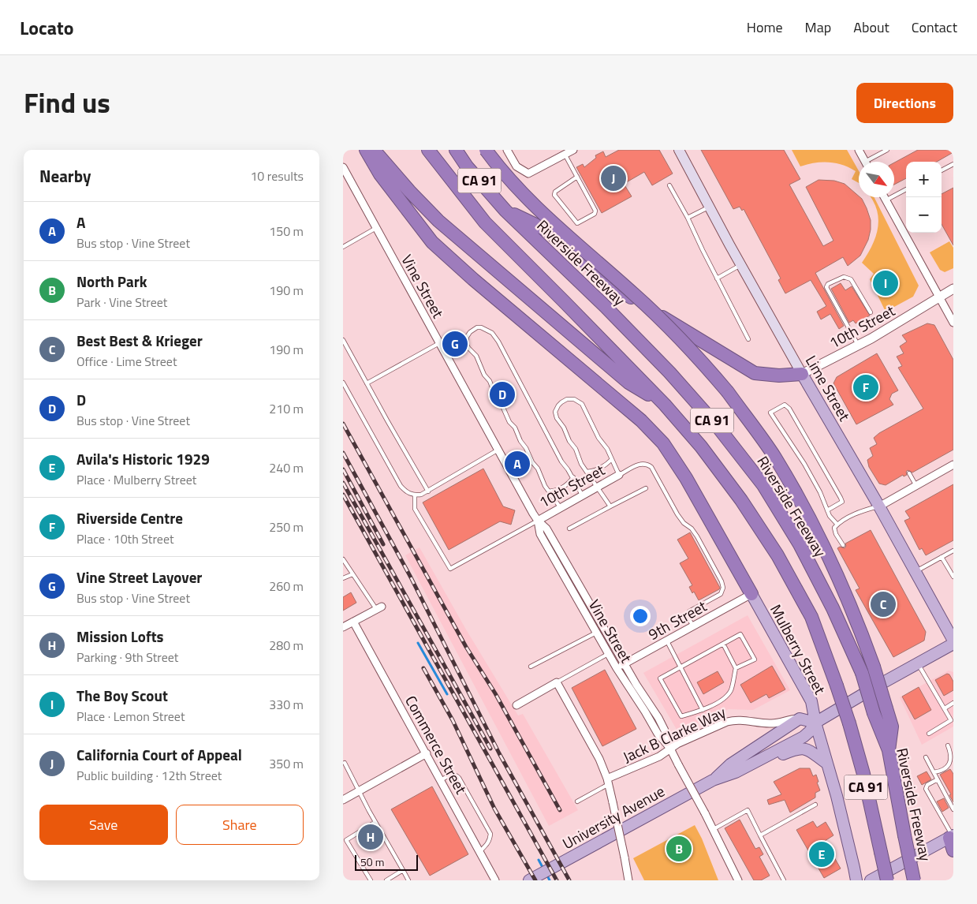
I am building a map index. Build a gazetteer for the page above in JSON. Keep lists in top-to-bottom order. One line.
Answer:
{"streets":{"highway":["CA 91","Riverside Freeway"],"main road":["Lime Street","Mulberry Street","University Avenue"],"street":["Vine Street","10th Street","9th Street","Jack B Clarke Way","Commerce Street"]},"crossings":[["Vine Street","10th Street"],["Vine Street","9th Street"],["Vine Street","Jack B Clarke Way"],["10th Street","Lime Street"],["9th Street","Mulberry Street"],["Mulberry Street","University Avenue"],["Jack B Clarke Way","University Avenue"]],"scale_bar":"50 m","north":"bottom right","page":{"header":"Locato","nav":["Home","Map","About","Contact"],"title":"Find us","buttons":["Directions",["Save","Share"]],"heading":["Nearby","10 results"],"map_buttons":["+","−"],"pins":["J","I","G","F","D","A","C","H","B","E"],"list":[{"mark":"A","name":"A","note":"Bus stop · Vine Street","value":"150 m"},{"mark":"B","name":"North Park","note":"Park · Vine Street","value":"190 m"},{"mark":"C","name":"Best Best & Krieger","note":"Office · Lime Street","value":"190 m"},{"mark":"D","name":"D","note":"Bus stop · Vine Street","value":"210 m"},{"mark":"E","name":"Avila's Historic 1929","note":"Place · Mulberry Street","value":"240 m"},{"mark":"F","name":"Riverside Centre","note":"Place · 10th Street","value":"250 m"},{"mark":"G","name":"Vine Street Layover","note":"Bus stop · Vine Street","value":"260 m"},{"mark":"H","name":"Mission Lofts","note":"Parking · 9th Street","value":"280 m"},{"mark":"I","name":"The Boy Scout","note":"Place · Lemon Street","value":"330 m"},{"mark":"J","name":"California Court of Appeal","note":"Public building · 12th Street","value":"350 m"}],"scale":"50 m"}}
